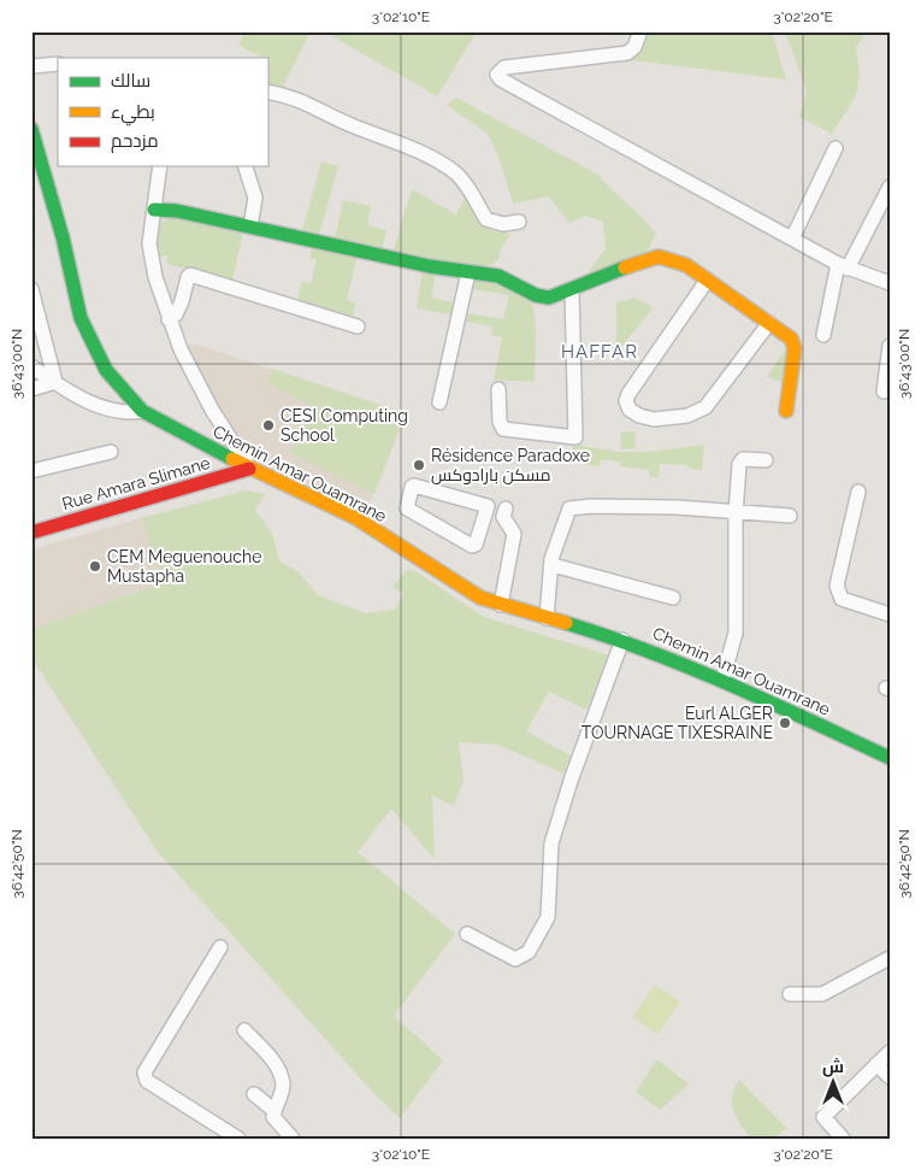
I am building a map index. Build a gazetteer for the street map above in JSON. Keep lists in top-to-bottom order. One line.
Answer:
{"streets":{"main road":["Chemin Amar Ouamrane","Rue Amara Slimane"]},"crossings":[["Chemin Amar Ouamrane","Rue Amara Slimane"]],"districts":["HAFFAR"],"places":["CESI Computing School","Résidence Paradoxe مسكن بارادوكس","CEM Meguenouche Mustapha","Eurl ALGER TOURNAGE TIXESRAINE"],"legend":["سالك","بطيء","مزدحم"],"north":"top","coordinates":["3°02'10\"E","3°02'20\"E","36°43'00\"N","36°42'50\"N"]}
